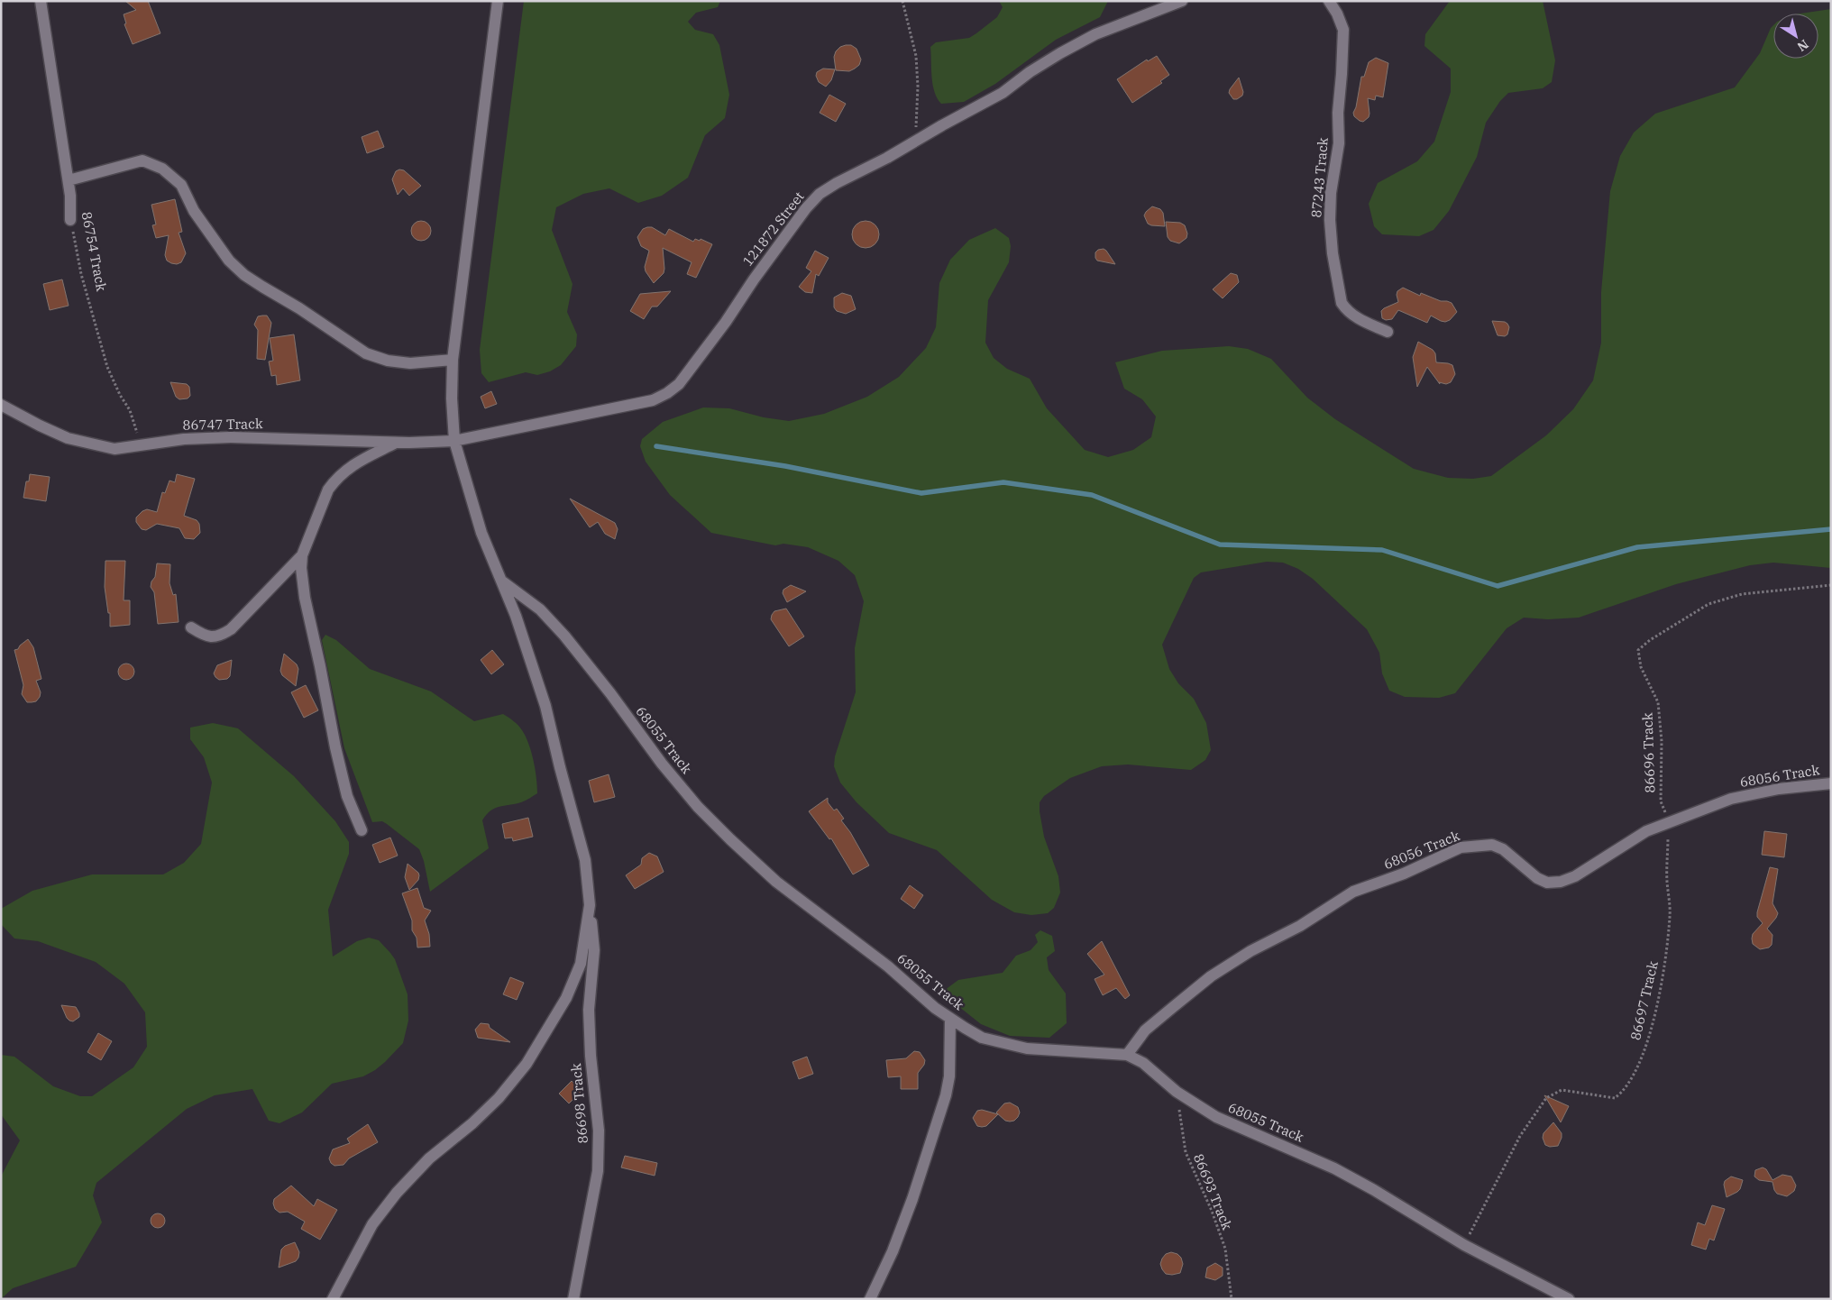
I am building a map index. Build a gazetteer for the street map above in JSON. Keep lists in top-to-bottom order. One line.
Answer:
{"streets":{"street":["87243 Track","121872 Street","86754 Track","86747 Track","68055 Track","68056 Track","86698 Track"],"path":["86696 Track","86697 Track","86693 Track"]},"crossings":[["121872 Street","86747 Track"],["86754 Track","86747 Track"],["68055 Track","68056 Track"],["68055 Track","86697 Track"],["68055 Track","86693 Track"],["86696 Track","68056 Track"],["86696 Track","86697 Track"],["68056 Track","86697 Track"]],"north":"bottom right"}
